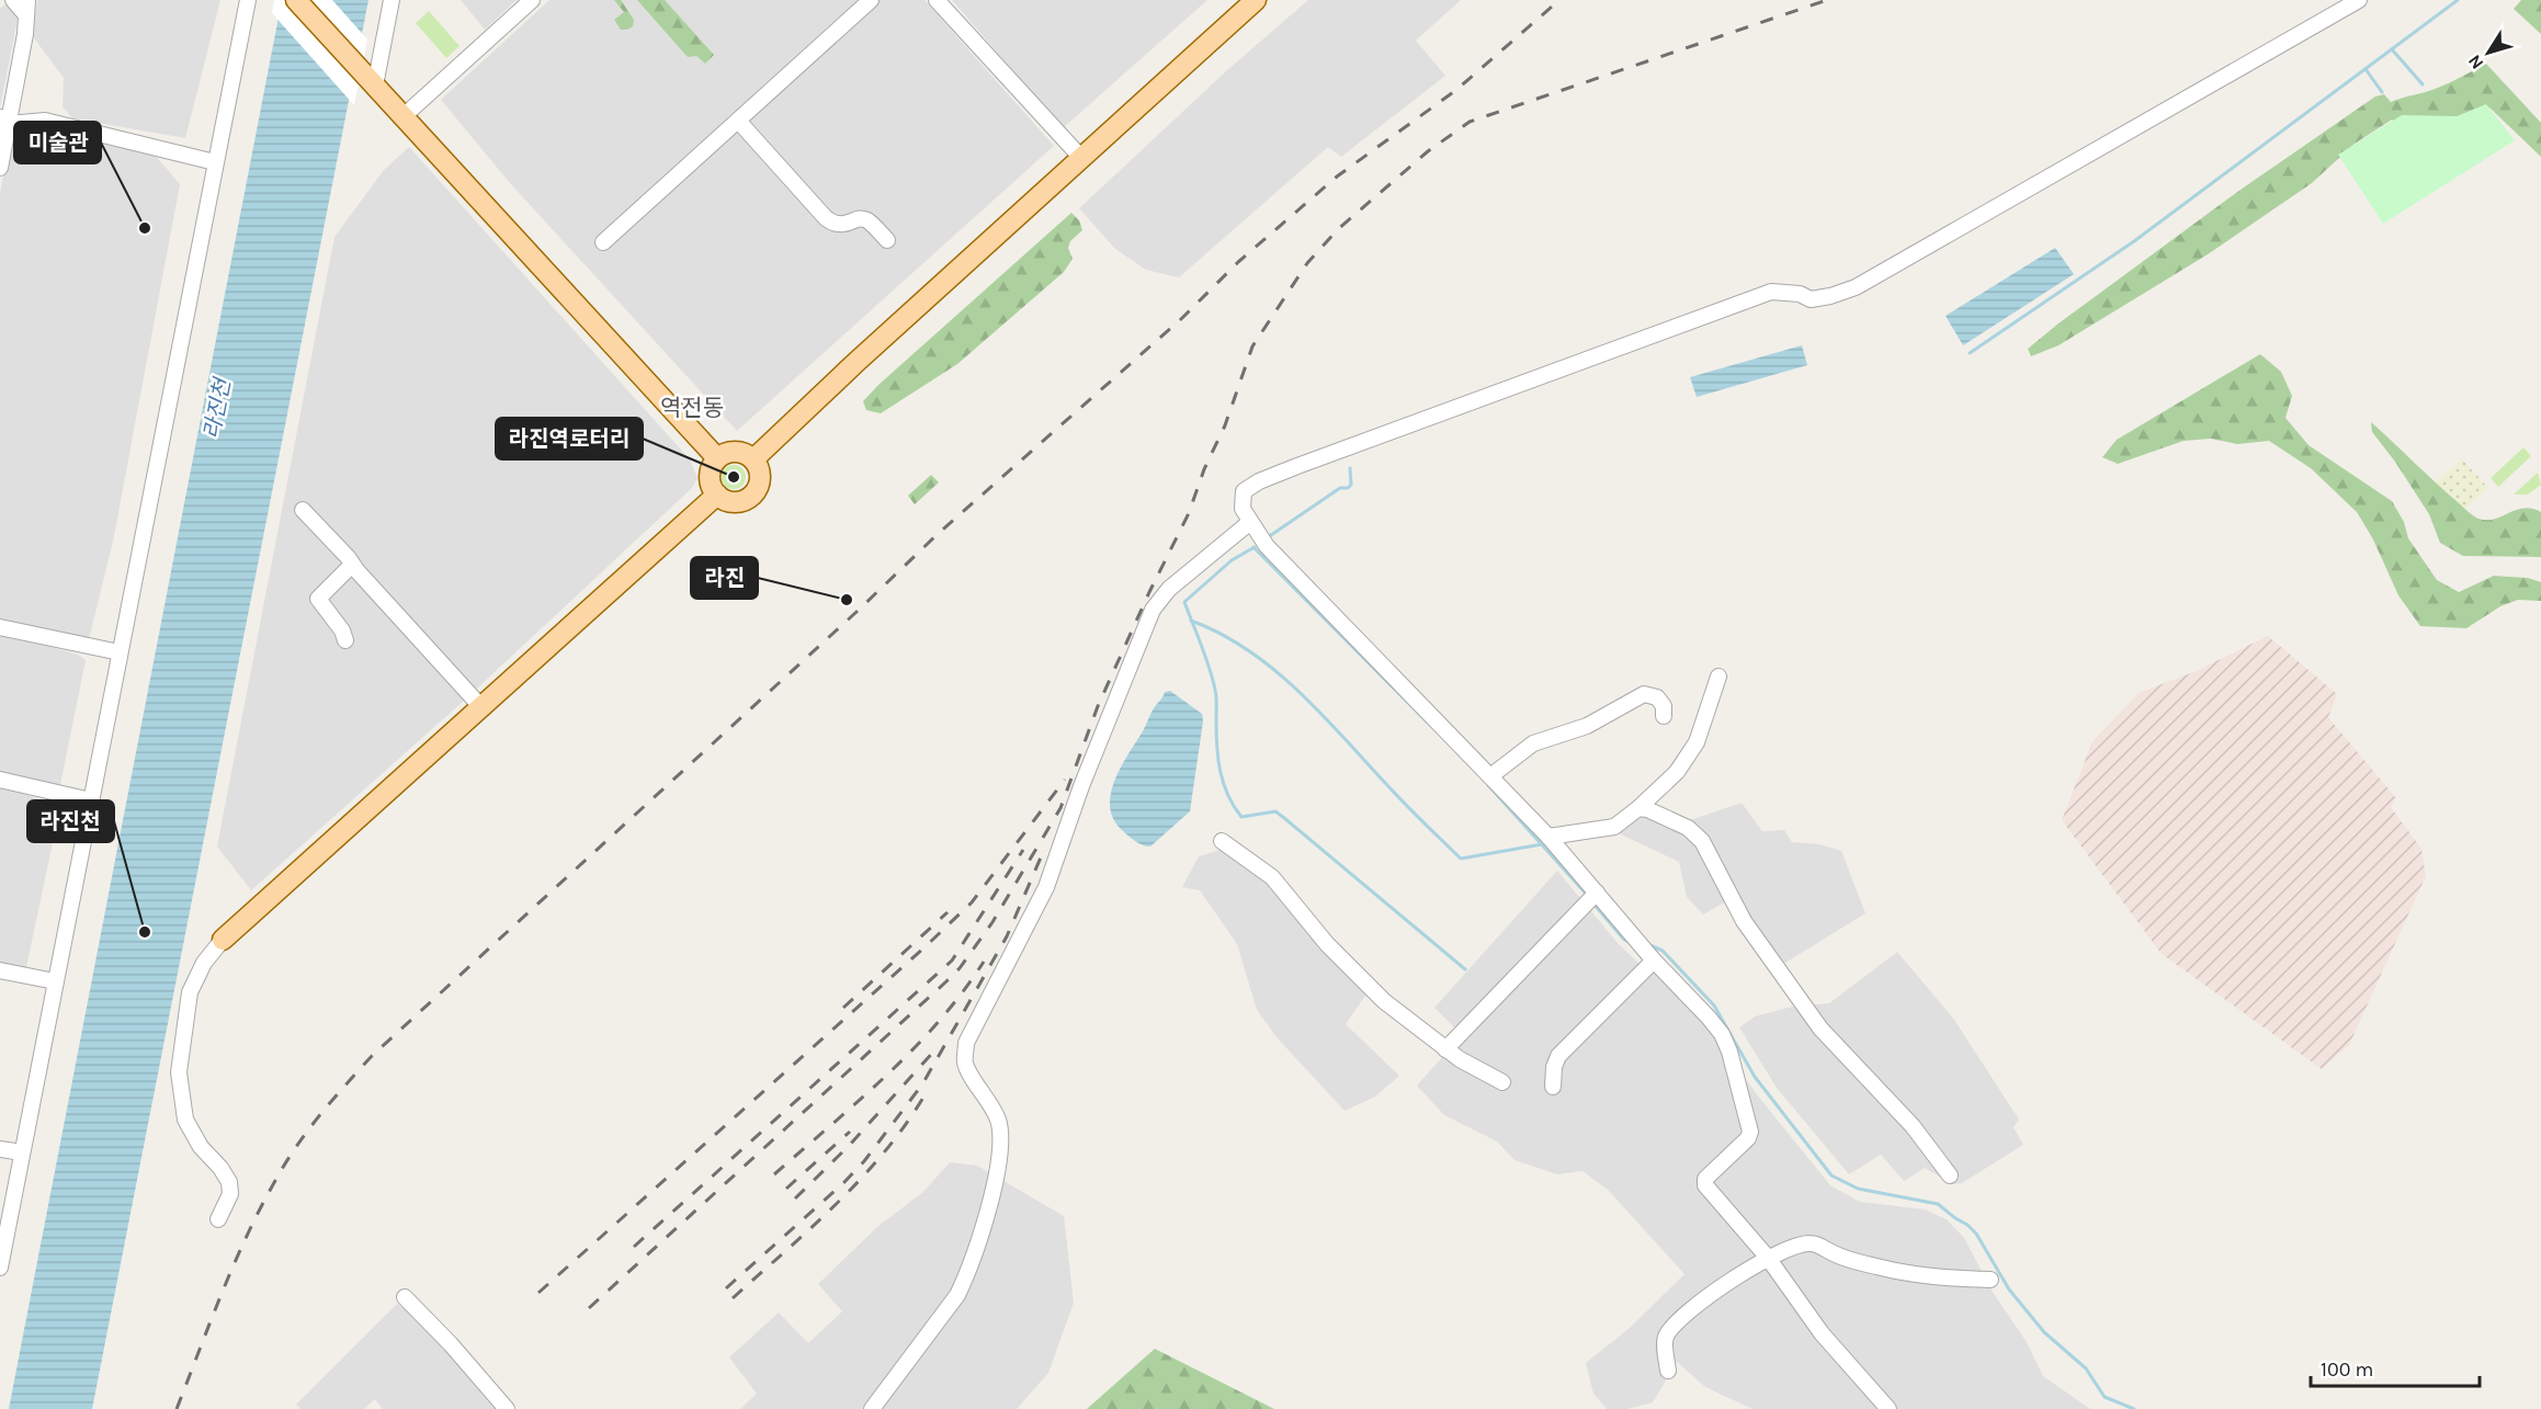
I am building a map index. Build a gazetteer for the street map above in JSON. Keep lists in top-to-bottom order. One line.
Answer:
{"districts":["역전동"],"water":["라진천"],"places":["미술관","라진역로터리","라진","라진천"],"scale_bar":"100 m","north":"bottom left"}
